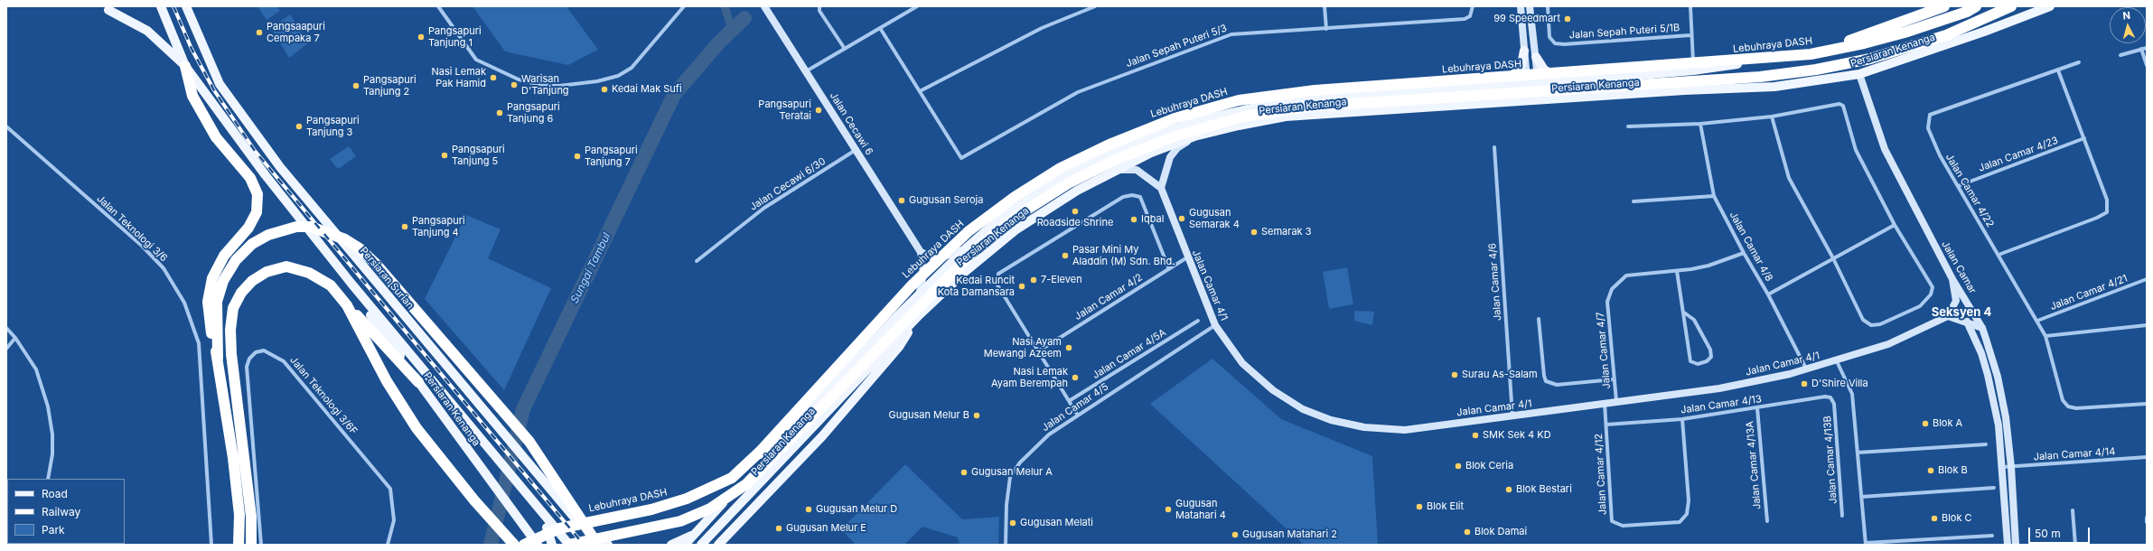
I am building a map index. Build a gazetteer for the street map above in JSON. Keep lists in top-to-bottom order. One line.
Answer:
{"streets":{"highway":["Lebuhraya DASH"],"main road":["Persiaran Kenanga","Persiaran Surian"],"street":["Jalan Sepah Puteri 5/1B","Jalan Sepah Puteri 5/3","Jalan Cecawi 6","Jalan Camar 4/23","Jalan Cecawi 6/30","Jalan Camar 4/22","Jalan Teknologi 3/6","Jalan Camar 4/8","Jalan Camar","Jalan Camar 4/6","Jalan Camar 4/1","Jalan Camar 4/21","Jalan Camar 4/2","Jalan Camar 4/7","Jalan Camar 4/5A","Jalan Teknologi 3/6F","Jalan Camar 4/13","Jalan Camar 4/5","Jalan Camar 4/14","Jalan Camar 4/13B","Jalan Camar 4/13A","Jalan Camar 4/12"]},"crossings":[["Lebuhraya DASH","Persiaran Kenanga"],["Persiaran Kenanga","Jalan Camar"],["Jalan Cecawi 6","Jalan Cecawi 6/30"],["Jalan Camar 4/23","Jalan Camar 4/22"],["Jalan Camar 4/22","Jalan Camar 4/21"],["Jalan Camar 4/8","Jalan Camar 4/1"],["Jalan Camar 4/8","Jalan Camar 4/7"],["Jalan Camar","Jalan Camar 4/14"],["Jalan Camar 4/6","Jalan Camar 4/1"],["Jalan Camar 4/1","Jalan Camar 4/2"],["Jalan Camar 4/1","Jalan Camar 4/7"],["Jalan Camar 4/1","Jalan Camar 4/5"],["Jalan Camar 4/1","Jalan Camar 4/12"],["Jalan Camar 4/13","Jalan Camar 4/13B"],["Jalan Camar 4/13","Jalan Camar 4/13A"],["Jalan Camar 4/13","Jalan Camar 4/12"]],"districts":["Seksyen 4"],"water":["Sungai Tambul"],"places":["99 Speedmart","Pangsaapuri Cempaka 7","Pangsapuri Tanjung 1","Nasi Lemak Pak Hamid","Warisan D'Tanjung","Pangsapuri Tanjung 2","Kedai Mak Sufi","Pangsapuri Teratai","Pangsapuri Tanjung 6","Pangsapuri Tanjung 3","Pangsapuri Tanjung 5","Pangsapuri Tanjung 7","Gugusan Seroja","Roadside Shrine","Gugusan Semarak 4","Iqbal","Pangsapuri Tanjung 4","Semarak 3","Pasar Mini My Aladdin (M) Sdn. Bhd.","7-Eleven","Kedai Runcit Kota Damansara","Nasi Ayam Mewangi Azeem","Surau As-Salam","Nasi Lemak Ayam Berempah","D'Shire Villa","Gugusan Melur B","Blok A","SMK Sek 4 KD","Blok Ceria","Blok B","Gugusan Melur A","Blok Bestari","Blok Elit","Gugusan Melur D","Gugusan Matahari 4","Blok C","Gugusan Melati","Gugusan Melur E","Blok Damai","Gugusan Matahari 2"],"legend":["Road","Railway","Park"],"scale_bar":"50 m","north":"top"}
